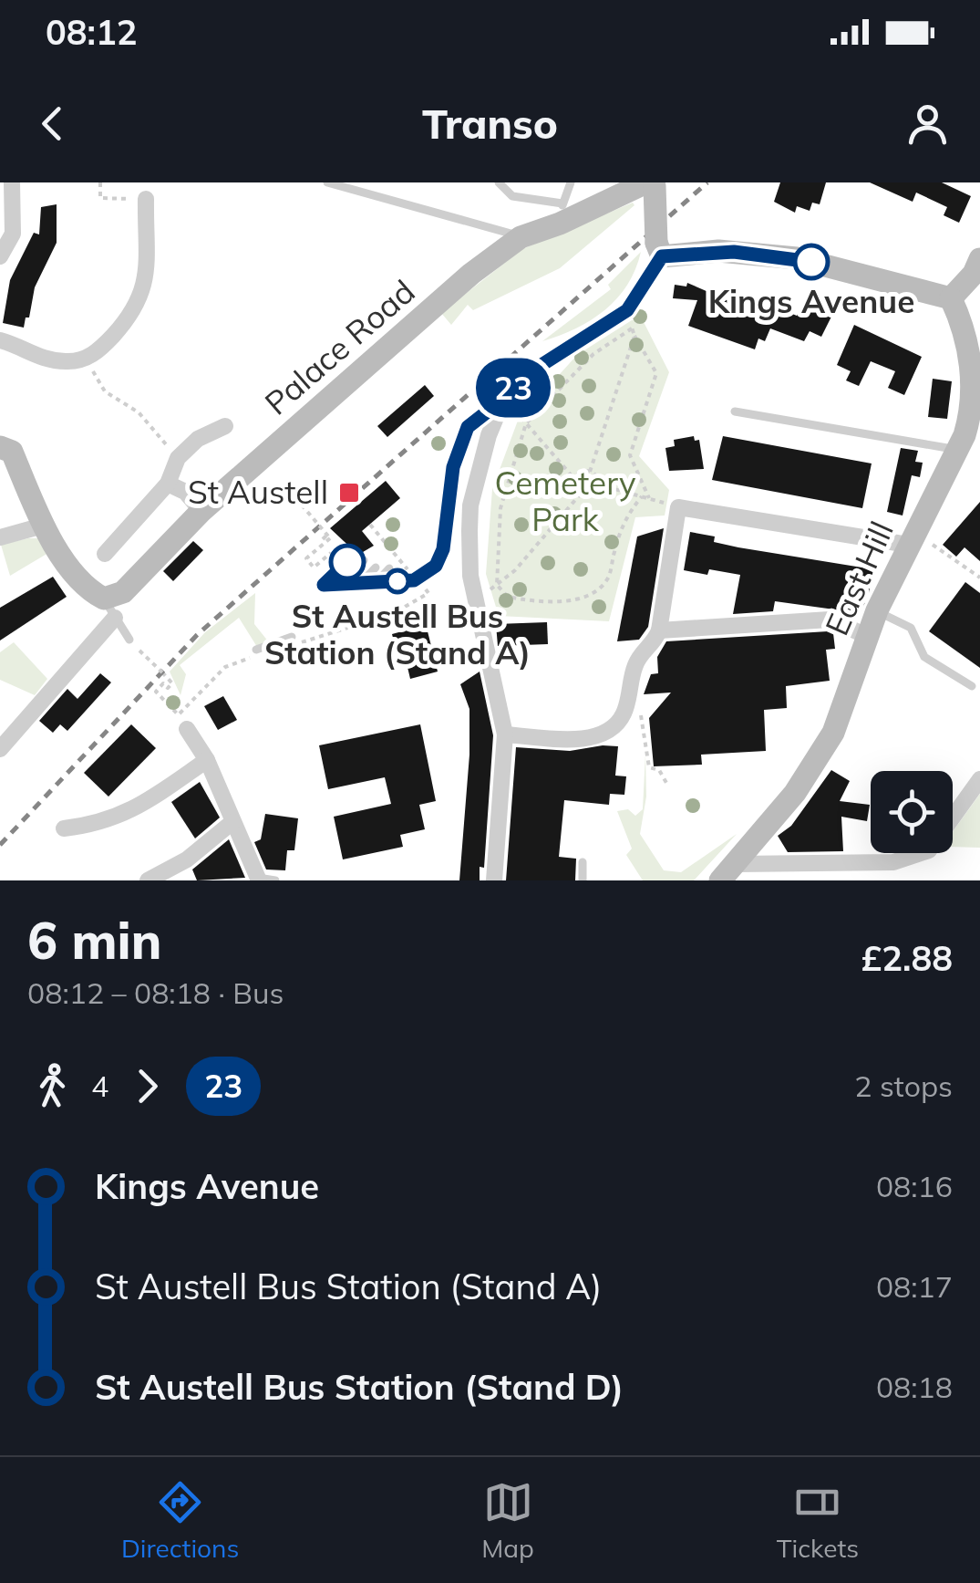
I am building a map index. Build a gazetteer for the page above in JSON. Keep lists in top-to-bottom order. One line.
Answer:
{"streets":{"street":["Palace Road","East Hill"]},"parks":["Cemetery Park"],"places":{"other":["Kings Avenue","St Austell Bus Station (Stand A)"],"transit":["St Austell"]},"lines":["bus line 23"],"page":{"status":"08:12","header":"Transo","on_map":"23","heading":["6 min","08:12 – 08:18 · Bus","£2.88"],"legs":["4","23","2 stops"],"list":[{"name":"Kings Avenue","value":"08:16"},{"name":"St Austell Bus Station (Stand A)","value":"08:17"},{"name":"St Austell Bus Station (Stand D)","value":"08:18"}],"tabs":["Directions","Map","Tickets"]}}
